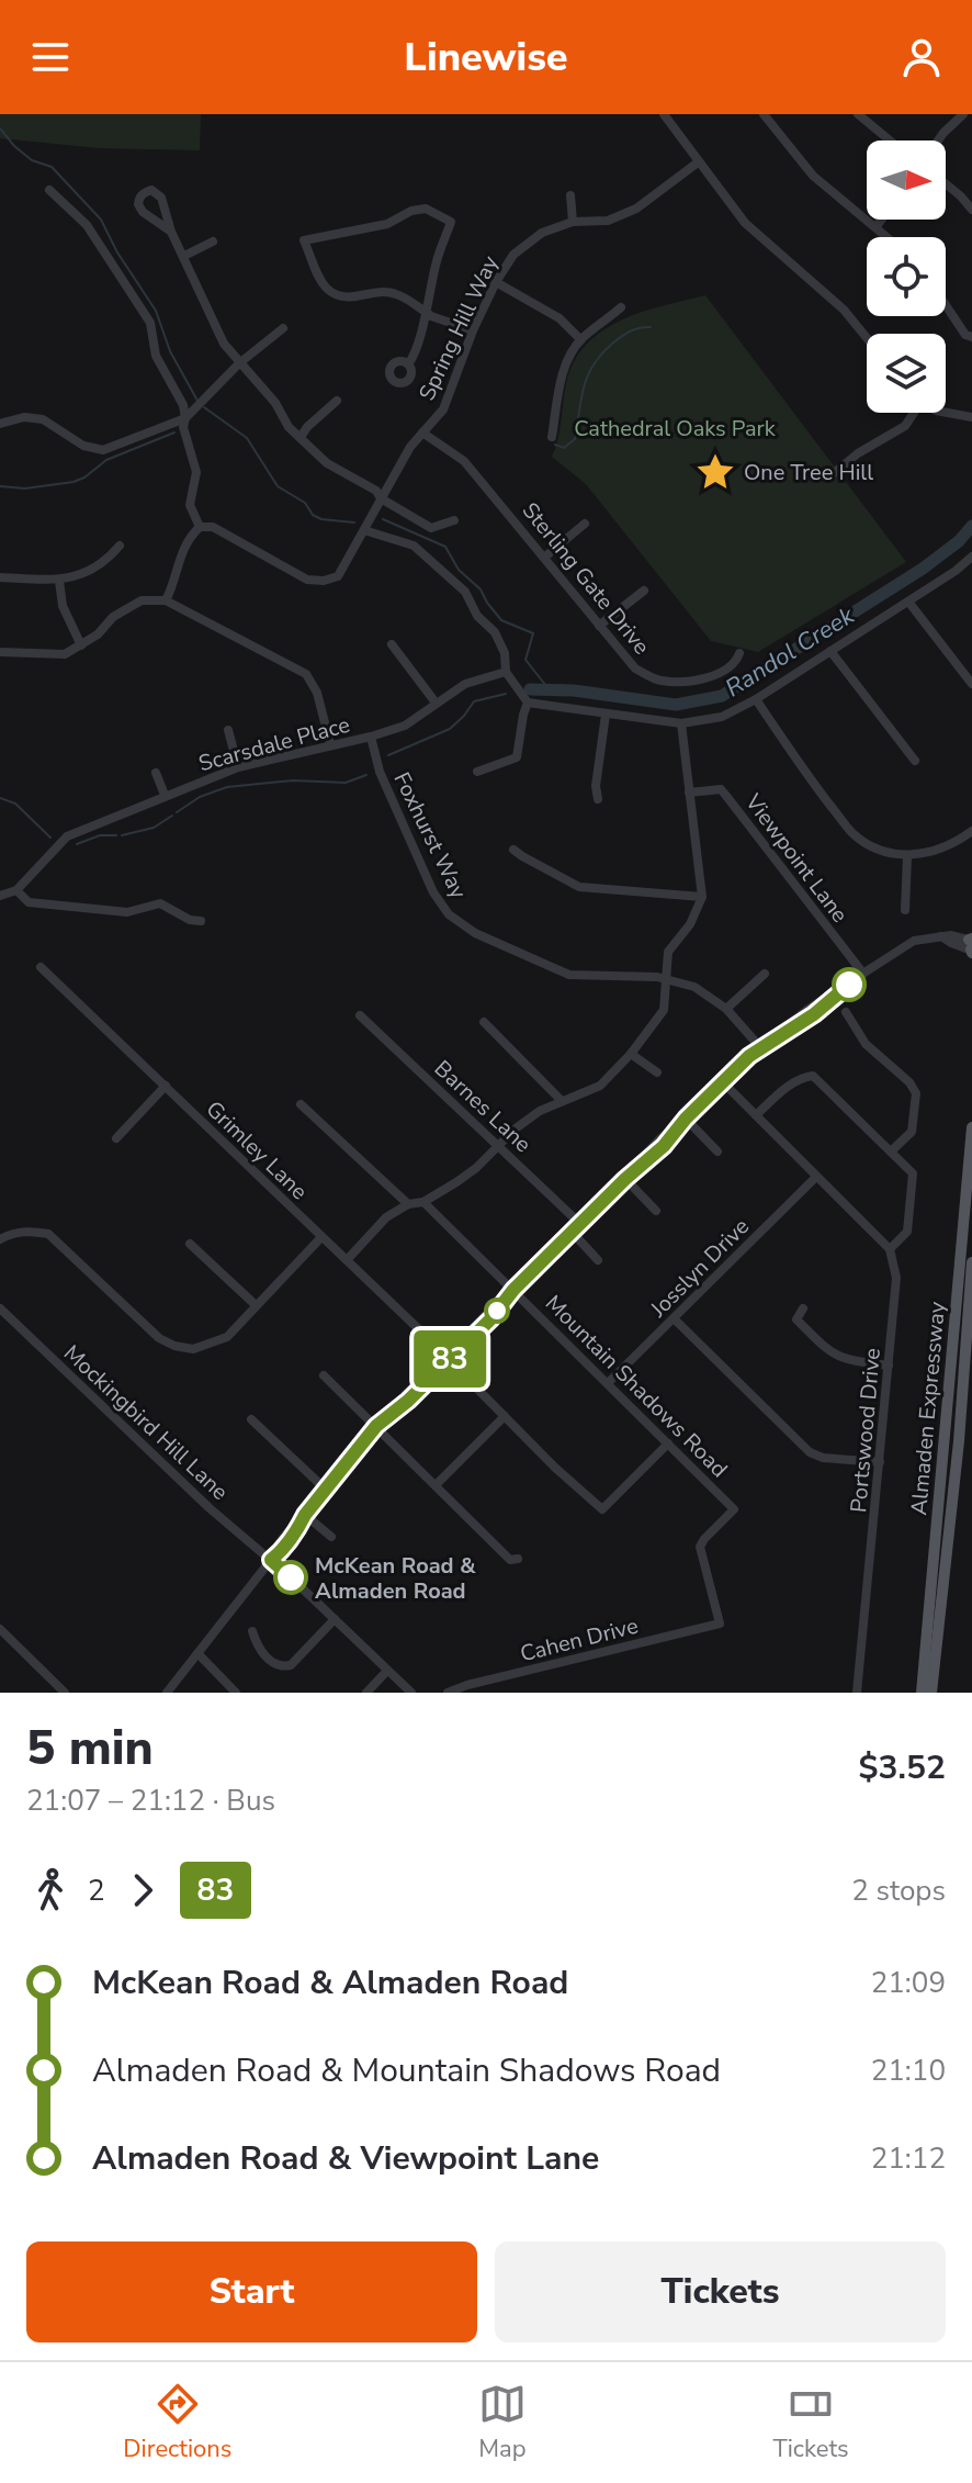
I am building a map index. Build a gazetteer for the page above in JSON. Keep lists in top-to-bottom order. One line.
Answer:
{"streets":{"main road":["Almaden Expressway"],"street":["Spring Hill Way","Sterling Gate Drive","Scarsdale Place","Foxhurst Way","Viewpoint Lane","Barnes Lane","Grimley Lane","Josslyn Drive","Mountain Shadows Road","Mockingbird Hill Lane","Portswood Drive","Cahen Drive"]},"crossings":[["Spring Hill Way","Sterling Gate Drive"],["Scarsdale Place","Foxhurst Way"],["Josslyn Drive","Mountain Shadows Road"],["Mountain Shadows Road","Cahen Drive"]],"water":["Randol Creek"],"parks":["Cathedral Oaks Park"],"places":{"place":["One Tree Hill"],"other":["McKean Road & Almaden Road"]},"lines":["bus line 83"],"north":"right","page":{"header":"Linewise","on_map":"83","heading":["5 min","21:07 – 21:12 · Bus","$3.52"],"legs":["2","83","2 stops"],"list":[{"name":"McKean Road & Almaden Road","value":"21:09"},{"name":"Almaden Road & Mountain Shadows Road","value":"21:10"},{"name":"Almaden Road & Viewpoint Lane","value":"21:12"}],"buttons":["Start","Tickets"],"tabs":["Directions","Map","Tickets"]}}
